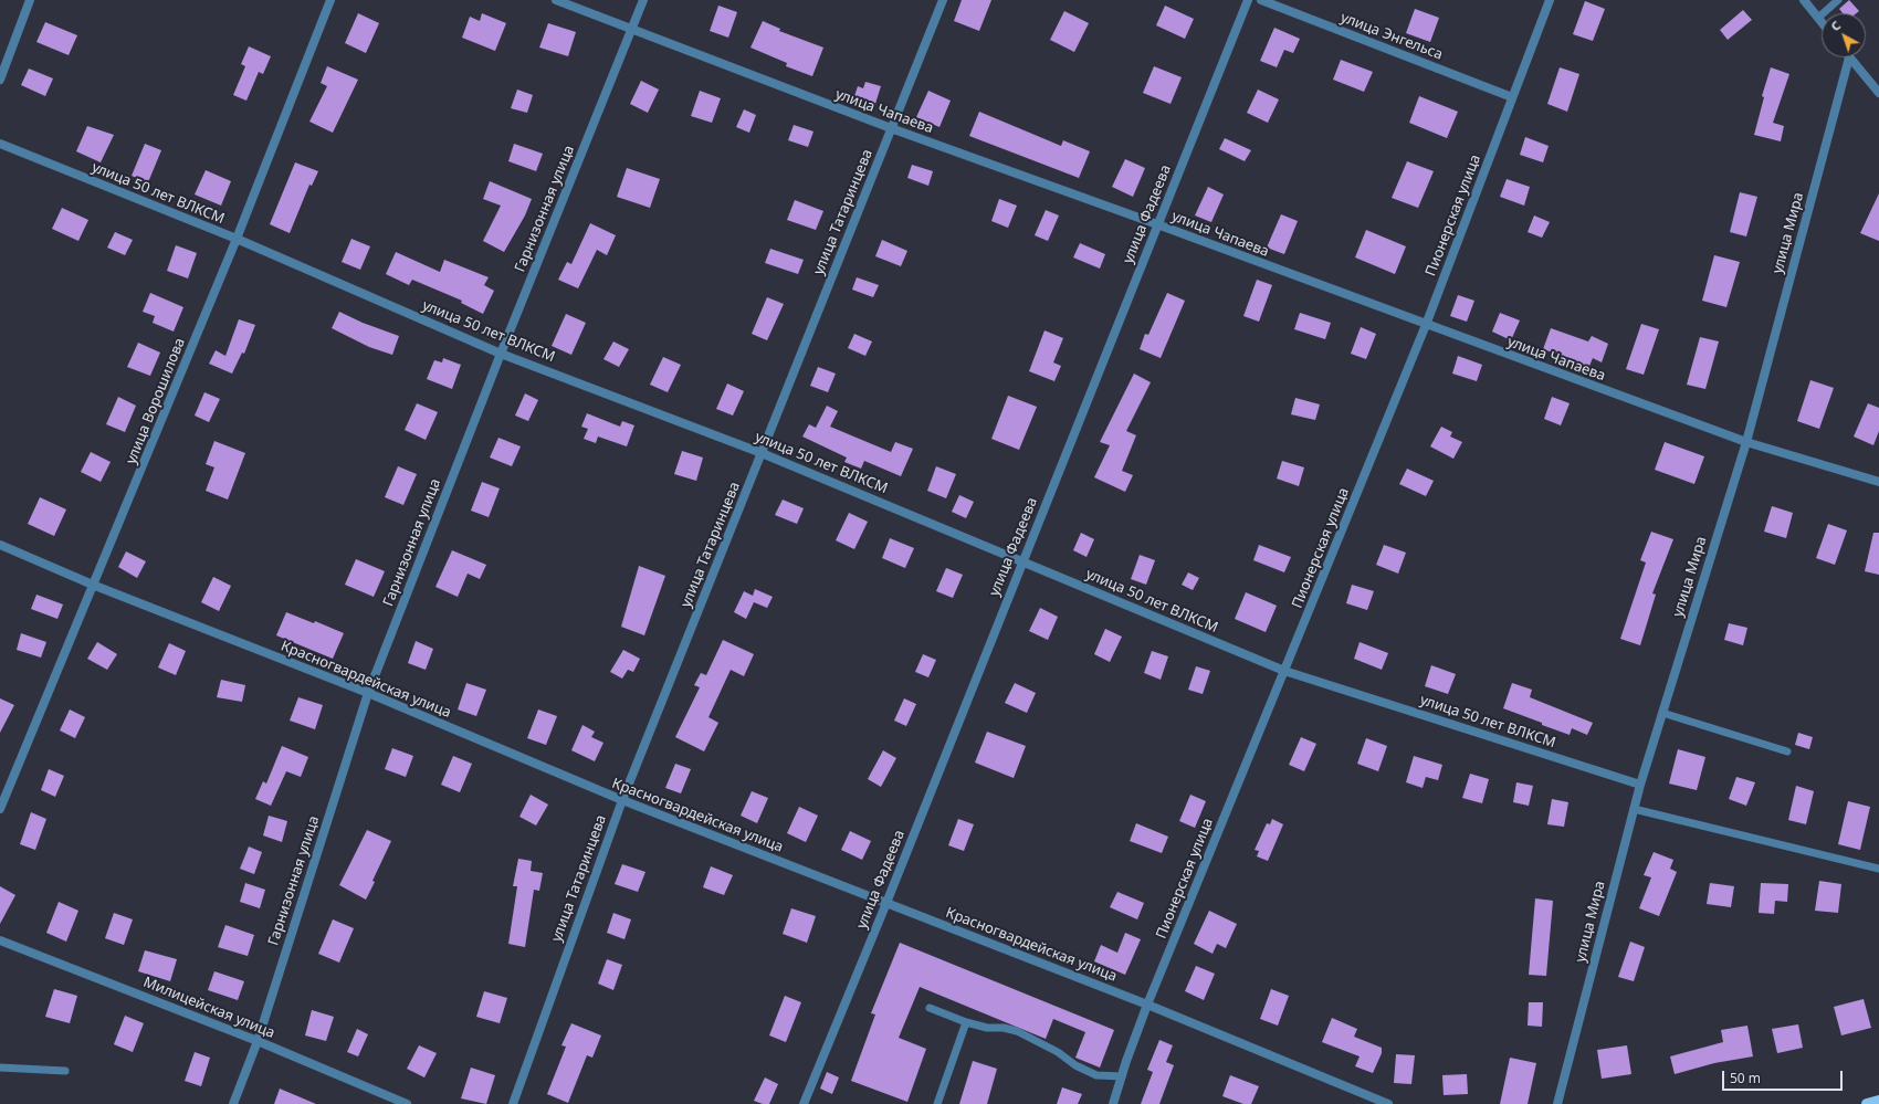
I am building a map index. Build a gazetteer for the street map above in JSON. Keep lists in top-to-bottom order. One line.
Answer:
{"streets":{"street":["улица Энгельса","улица Чапаева","улица 50 лет ВЛКСМ","Гарнизонная улица","улица Татаринцева","улица Фадеева","Пионерская улица","улица Мира","улица Ворошилова","Красногвардейская улица","Милицейская улица"]},"crossings":[["улица Энгельса","Пионерская улица"],["улица Чапаева","Гарнизонная улица"],["улица Чапаева","улица Татаринцева"],["улица Чапаева","улица Фадеева"],["улица Чапаева","Пионерская улица"],["улица Чапаева","улица Мира"],["улица 50 лет ВЛКСМ","Гарнизонная улица"],["улица 50 лет ВЛКСМ","улица Татаринцева"],["улица 50 лет ВЛКСМ","улица Фадеева"],["улица 50 лет ВЛКСМ","Пионерская улица"],["улица 50 лет ВЛКСМ","улица Мира"],["улица 50 лет ВЛКСМ","улица Ворошилова"],["Гарнизонная улица","Красногвардейская улица"],["Гарнизонная улица","Милицейская улица"],["улица Татаринцева","Красногвардейская улица"],["улица Фадеева","Красногвардейская улица"],["Пионерская улица","Красногвардейская улица"],["улица Ворошилова","Красногвардейская улица"]],"scale_bar":"50 m","north":"top left"}
